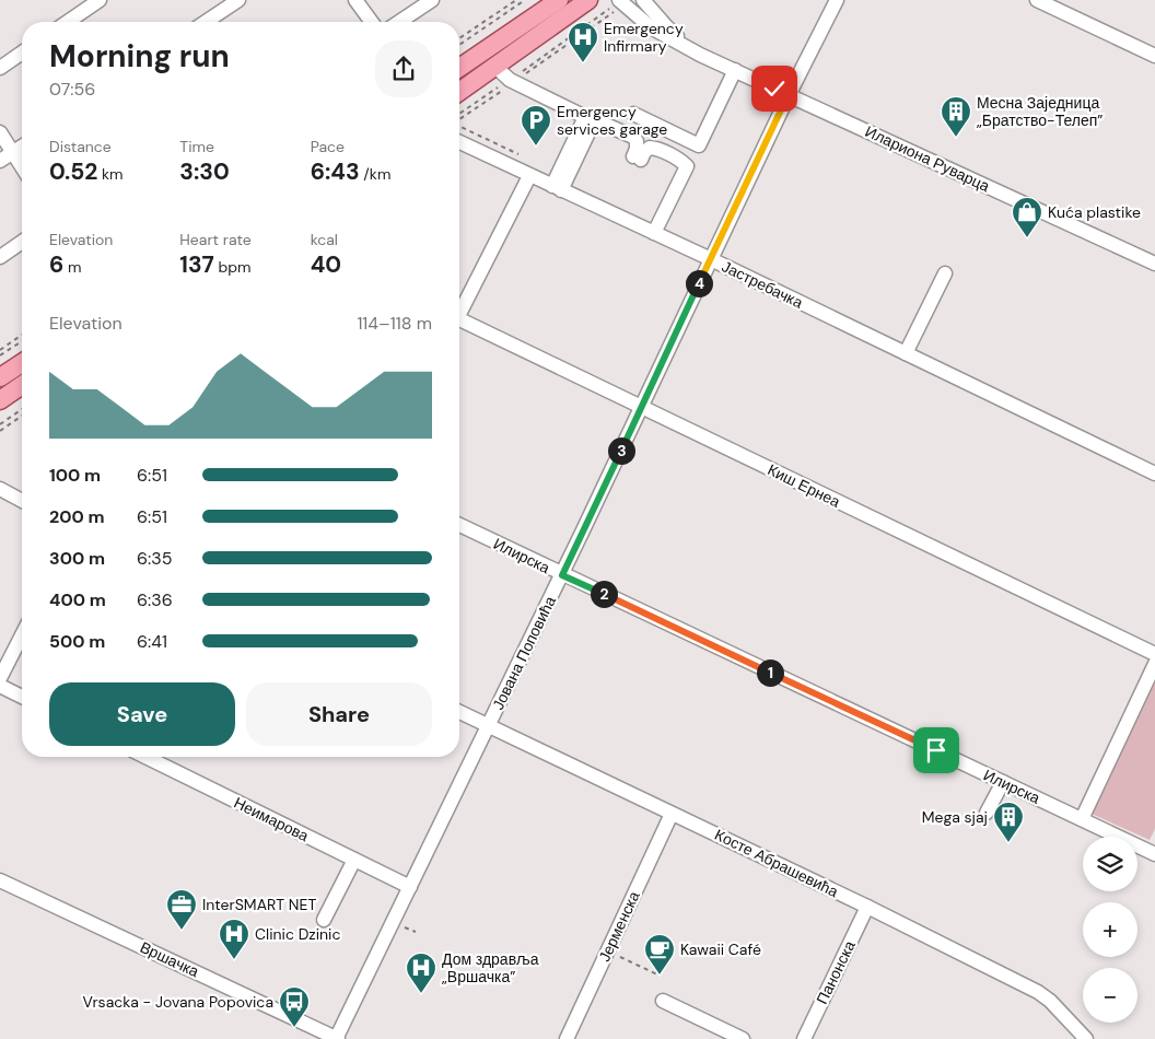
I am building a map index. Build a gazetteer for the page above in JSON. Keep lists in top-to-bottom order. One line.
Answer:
{"streets":{"street":["Илариона Руварца","Јастребачка","Киш Ернеа","Илирска","Јована Поповића","Неимарова","Косте Абрашевића","Јерменска","Вршачка","Панонска"]},"crossings":[["Илариона Руварца","Јована Поповића"],["Јастребачка","Јована Поповића"],["Киш Ернеа","Јована Поповића"],["Илирска","Јована Поповића"],["Јована Поповића","Неимарова"],["Јована Поповића","Косте Абрашевића"],["Јована Поповића","Вршачка"],["Косте Абрашевића","Јерменска"],["Косте Абрашевића","Панонска"]],"places":{"hospital":["Emergency Infirmary","Clinic Dzinic","Дом здравља „Вршачка”"],"building":["Месна Заједница „Братство-Телеп”","Mega sjaj"],"parking":["Emergency services garage"],"shop":["Kuća plastike"],"office":["InterSMART NET"],"cafe":["Kawaii Café"],"bus stop":["Vrsacka - Jovana Popovica"]},"page":{"heading":["Morning run","07:56"],"stats":[["Distance","0.52 km"],["Time","3:30"],["Pace","6:43 /km"],["Elevation","6 m"],["Heart rate","137 bpm"],["kcal","40"]],"pins":["4","3","2","1"],"chart":["Elevation","114–118 m"],"list":[{"name":"100 m","note":"6:51"},{"name":"200 m","note":"6:51"},{"name":"300 m","note":"6:35"},{"name":"400 m","note":"6:36"},{"name":"500 m","note":"6:41"}],"buttons":["Save","Share"],"map_buttons":["+","−"]}}
